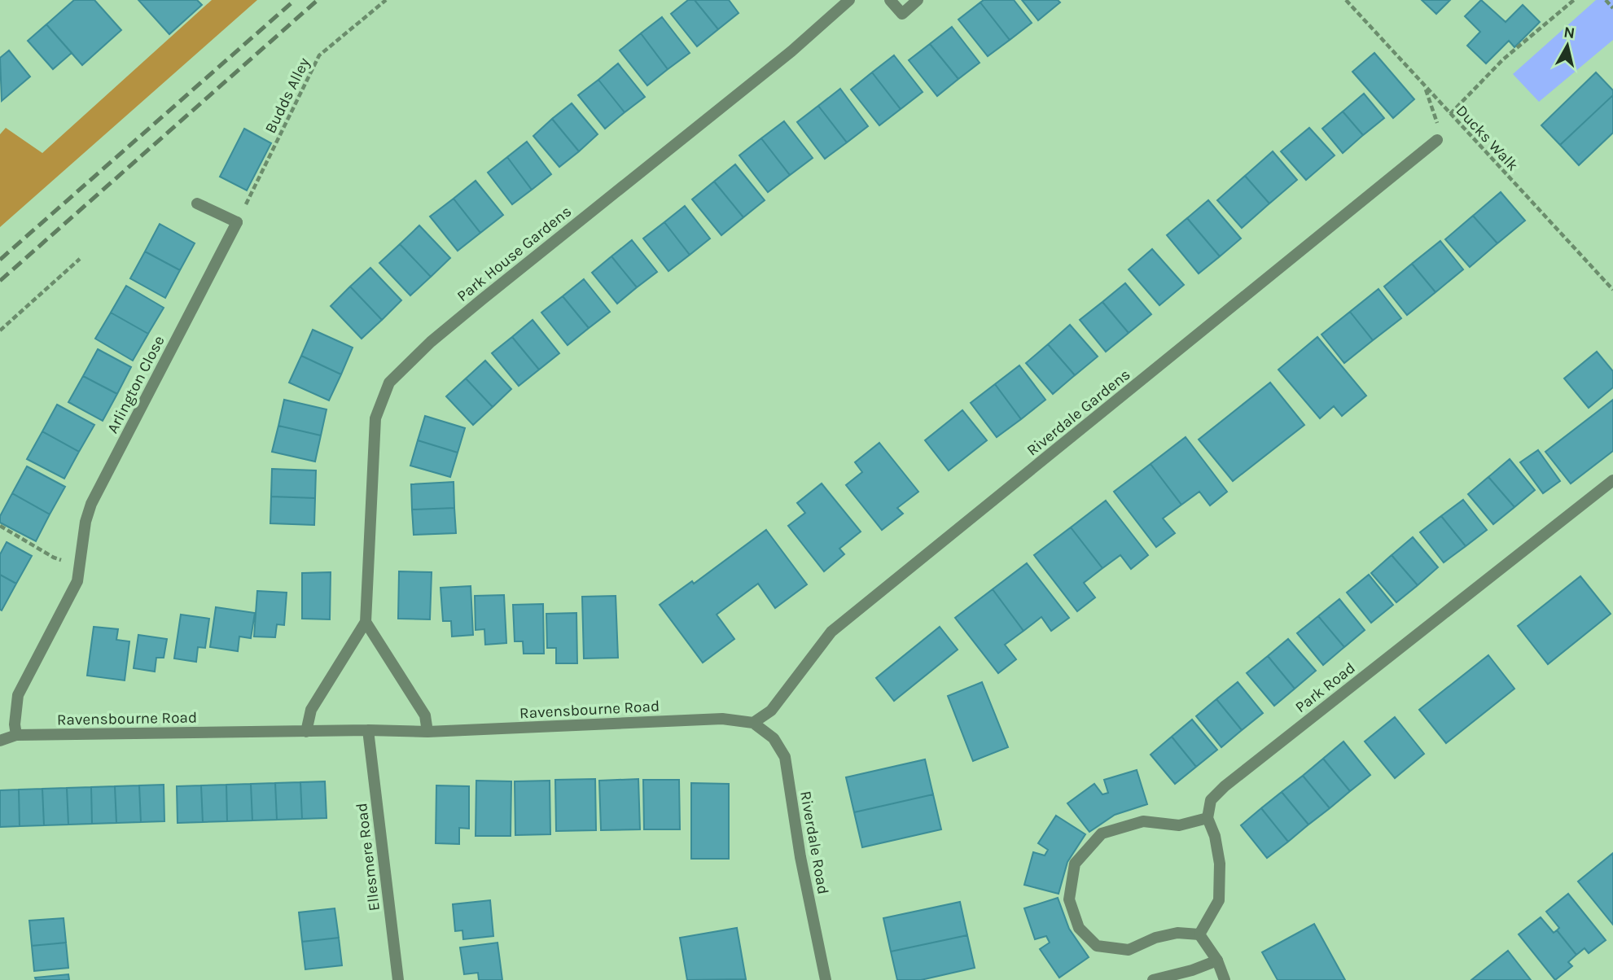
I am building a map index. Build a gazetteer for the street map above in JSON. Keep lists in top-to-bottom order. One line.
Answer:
{"streets":{"street":["Park House Gardens","Arlington Close","Riverdale Gardens","Park Road","Ravensbourne Road","Riverdale Road","Ellesmere Road"],"path":["Budds Alley","Ducks Walk"]},"crossings":[["Budds Alley","Arlington Close"],["Arlington Close","Ravensbourne Road"],["Riverdale Gardens","Ravensbourne Road"],["Riverdale Gardens","Riverdale Road"],["Ravensbourne Road","Riverdale Road"],["Ravensbourne Road","Ellesmere Road"]],"north":"top"}
